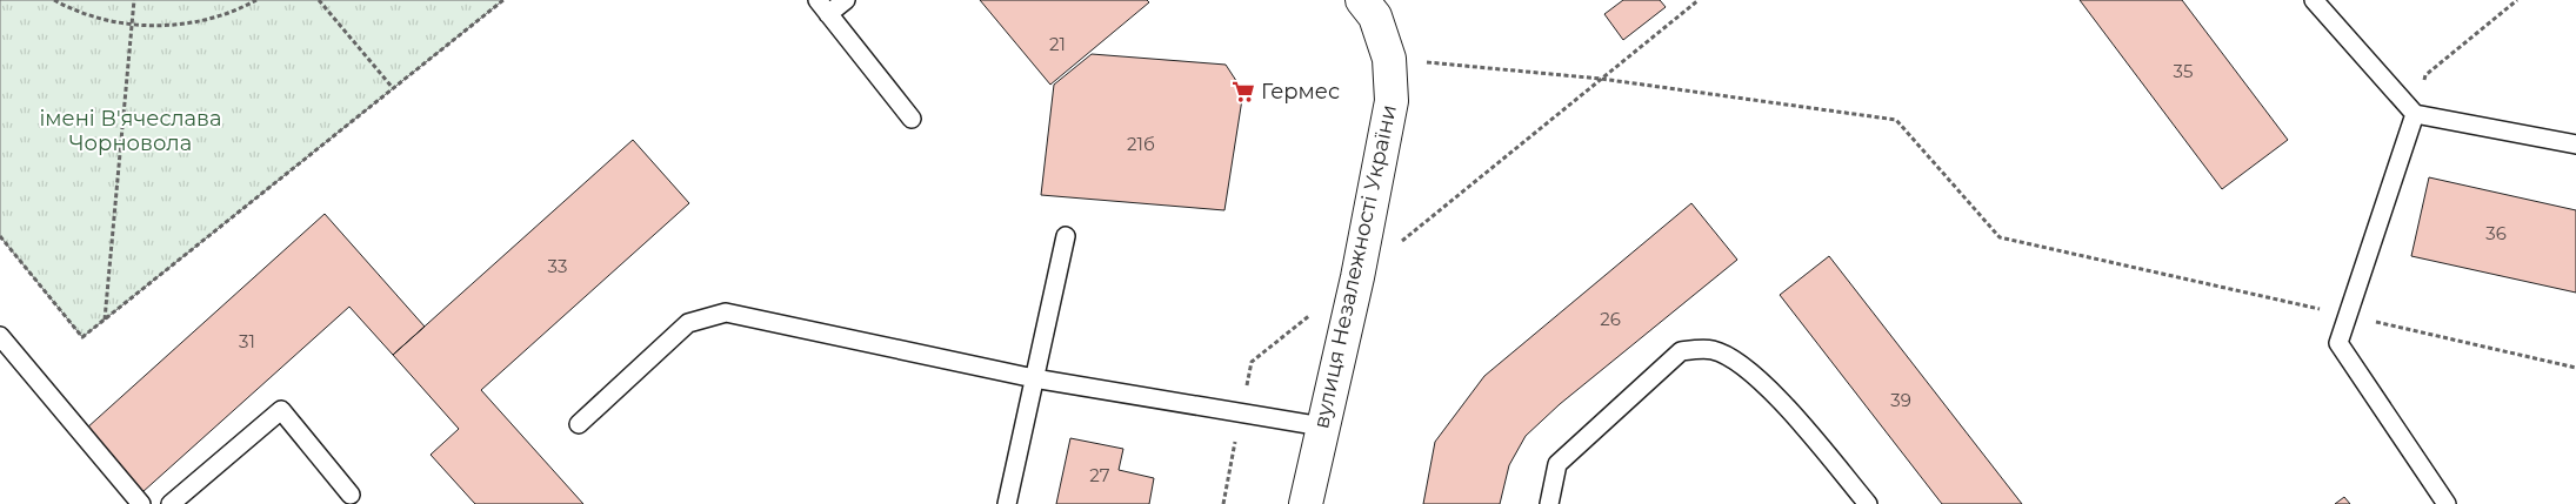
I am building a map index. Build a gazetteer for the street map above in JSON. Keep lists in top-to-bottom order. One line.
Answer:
{"streets":{"street":["вулиця Незалежності України"]},"parks":["імені В'ячеслава Чорновола"],"places":{"supermarket":["Гермес"]},"house_numbers":["21","35","21б","36","33","26","31","39","27"]}
